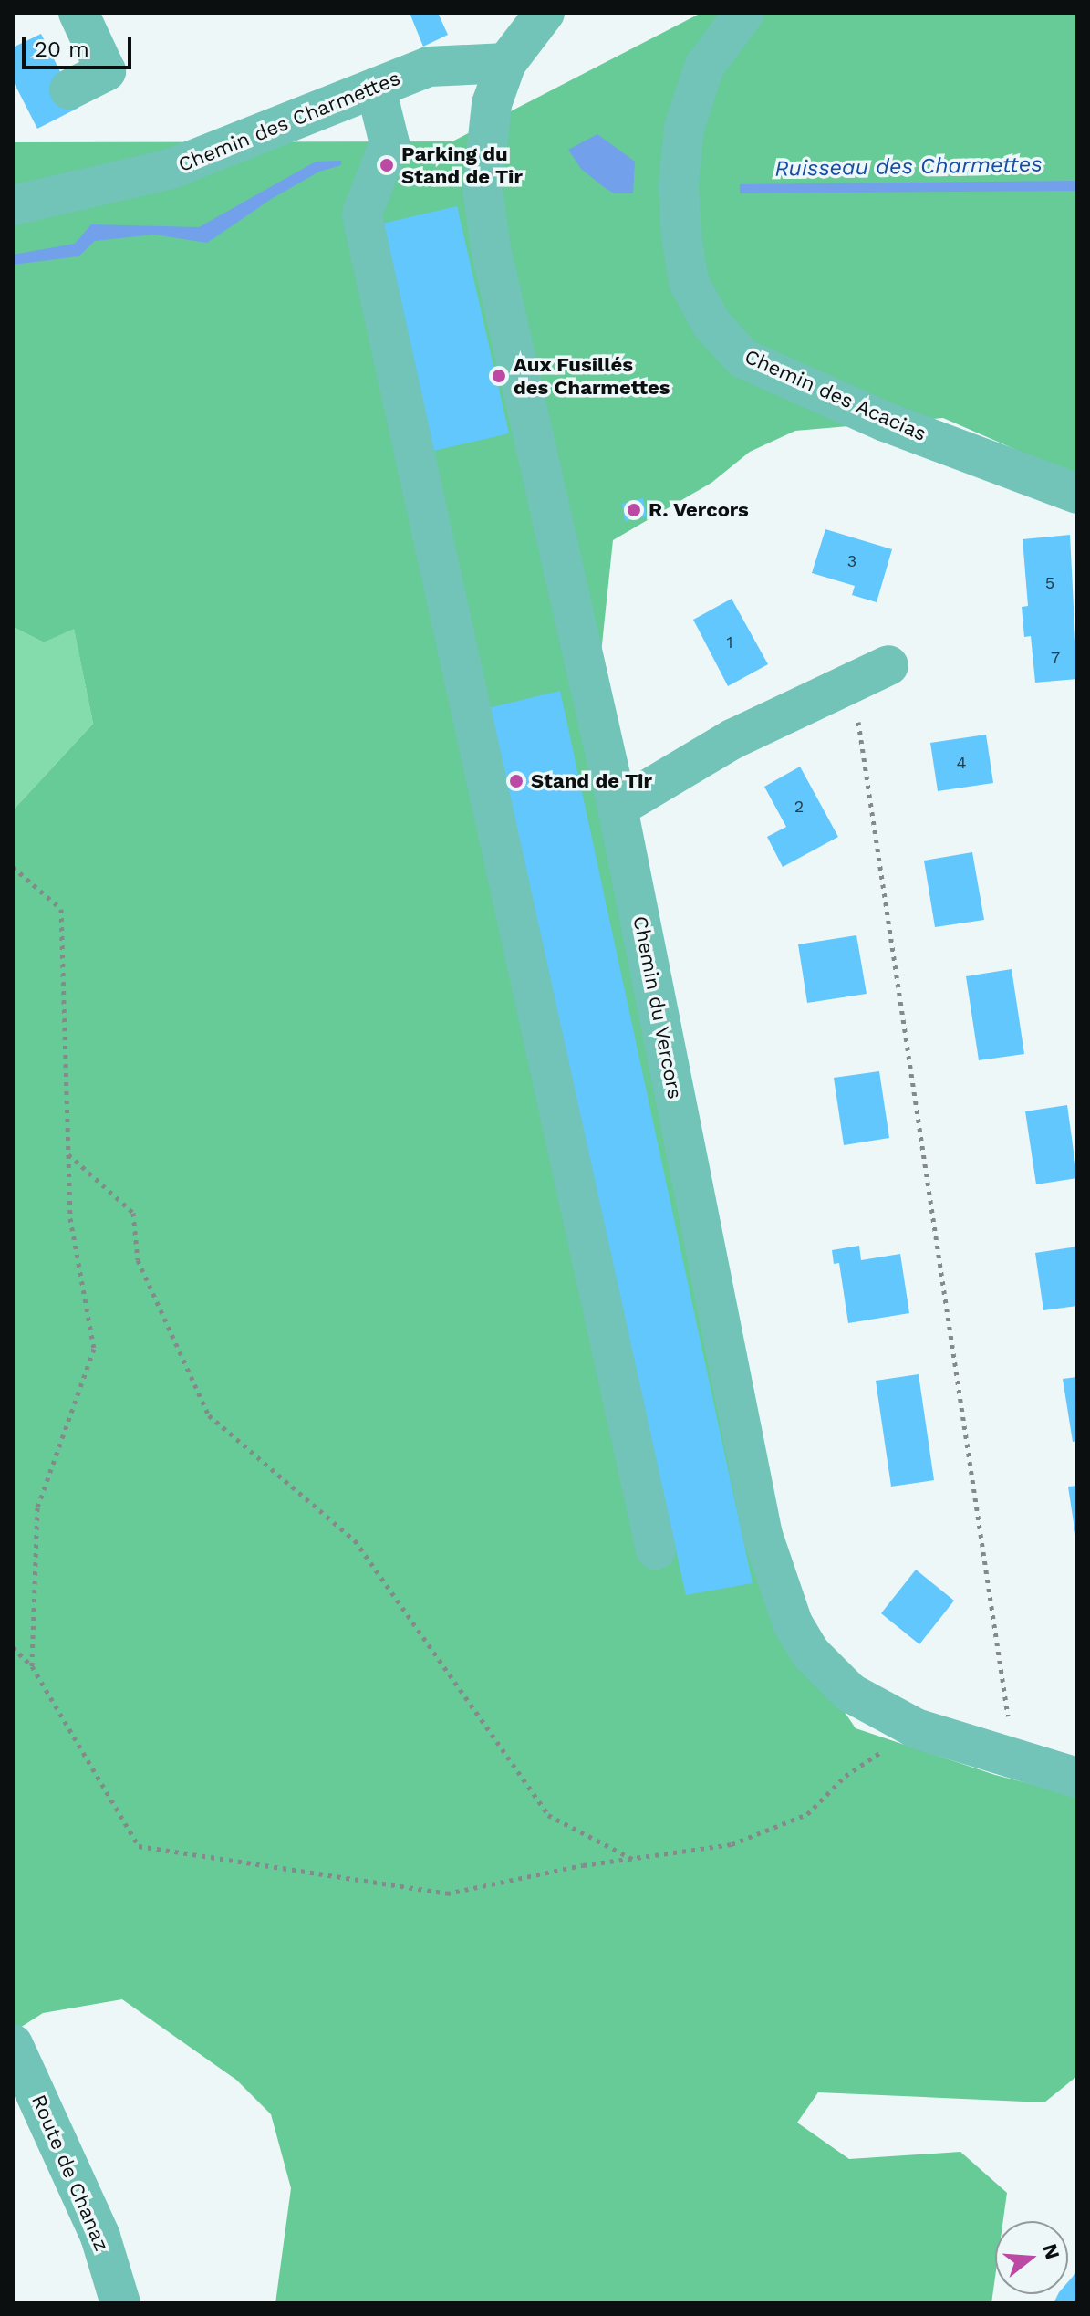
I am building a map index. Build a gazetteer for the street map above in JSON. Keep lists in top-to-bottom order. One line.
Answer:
{"streets":{"street":["Chemin des Charmettes","Chemin des Acacias","Chemin du Vercors","Route de Chanaz"]},"crossings":[["Chemin des Charmettes","Chemin du Vercors"]],"water":["Ruisseau des Charmettes"],"places":["Parking du Stand de Tir","Aux Fusillés des Charmettes","R. Vercors","Stand de Tir"],"house_numbers":["3","5","1","7","4","2"],"scale_bar":"20 m","north":"right"}
